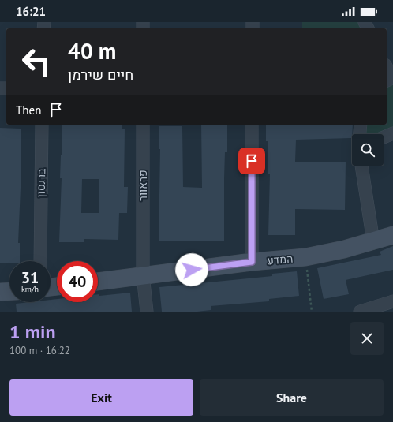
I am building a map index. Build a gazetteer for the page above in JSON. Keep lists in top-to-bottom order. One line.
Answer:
{"streets":{"street":["ברגסון","פראוור","המדע"]},"crossings":[["פראוור","המדע"]],"page":{"status":"16:21","turn":["40 m","חיים שירמן"],"then":"Then","speed":"31 km/h","limit":"40","heading":["1 min","100 m · 16:22"],"buttons":["Exit","Share"]}}
